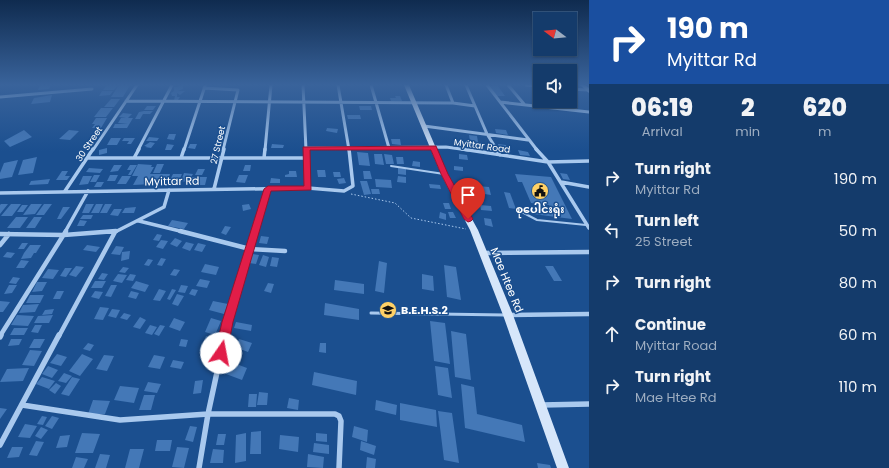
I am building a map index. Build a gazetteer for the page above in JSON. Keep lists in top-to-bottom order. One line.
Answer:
{"streets":{"street":["30 Street","27 Street","Myittar Road","Myittar Rd","Mae Htee Rd"]},"crossings":[["30 Street","Myittar Rd"],["27 Street","Myittar Rd"],["Myittar Road","Mae Htee Rd"]],"places":{"public building":["စုပေါင်းရုံး"],"school or university":["B.E.H.S.2"]},"north":"left","page":{"turn":["190 m","Myittar Rd"],"eta":["06:19","Arrival","2","min","620","m"],"list":[{"name":"Turn right","note":"Myittar Rd","value":"190 m"},{"name":"Turn left","note":"25 Street","value":"50 m"},{"name":"Turn right","value":"80 m"},{"name":"Continue","note":"Myittar Road","value":"60 m"},{"name":"Turn right","note":"Mae Htee Rd","value":"110 m"}]}}
